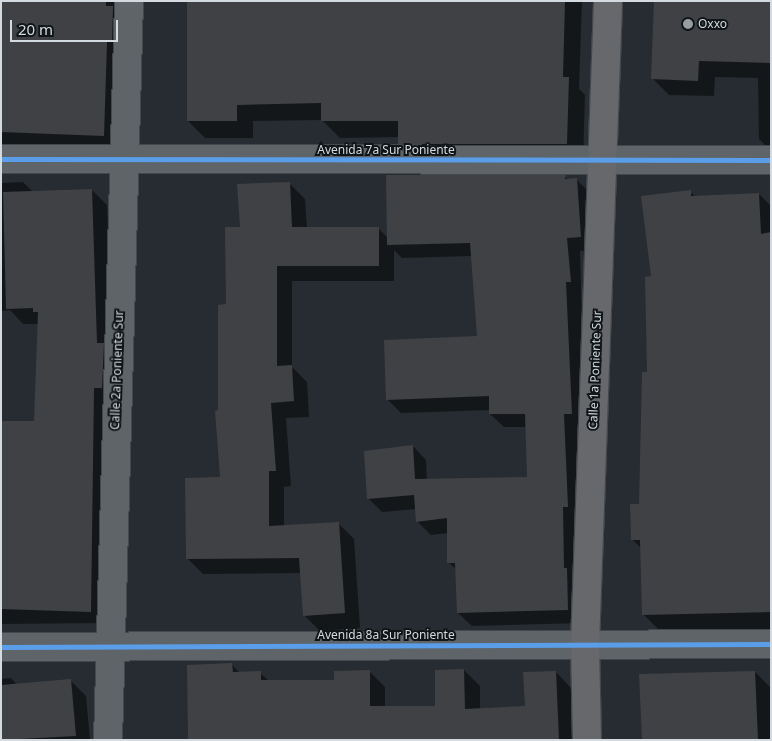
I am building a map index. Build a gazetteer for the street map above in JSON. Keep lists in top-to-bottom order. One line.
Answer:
{"streets":{"main road":["Calle 1a Poniente Sur"],"street":["Avenida 7a Sur Poniente","Calle 2a Poniente Sur","Avenida 8a Sur Poniente"]},"crossings":[["Avenida 7a Sur Poniente","Calle 2a Poniente Sur"],["Avenida 7a Sur Poniente","Calle 1a Poniente Sur"],["Calle 2a Poniente Sur","Avenida 8a Sur Poniente"],["Calle 1a Poniente Sur","Avenida 8a Sur Poniente"]],"places":["Oxxo"],"scale_bar":"20 m"}
